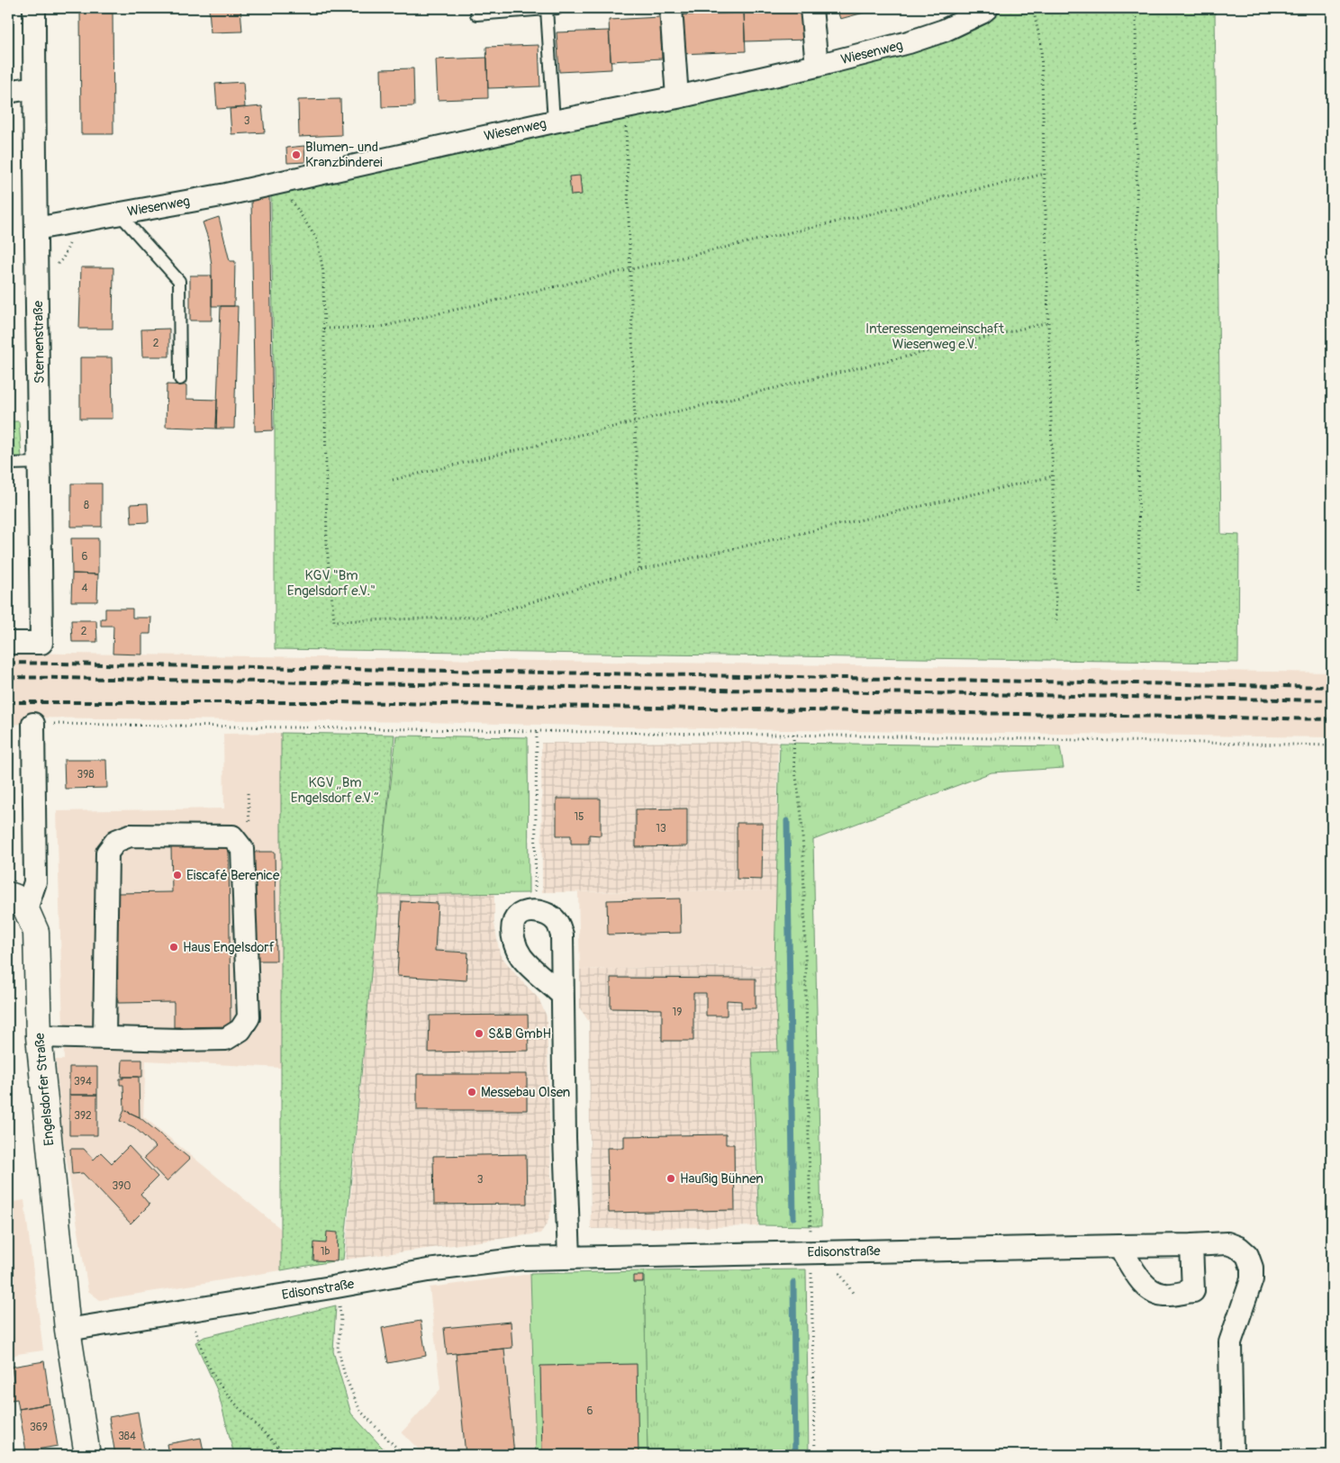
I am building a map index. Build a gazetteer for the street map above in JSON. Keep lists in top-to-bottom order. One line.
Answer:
{"streets":{"street":["Wiesenweg","Sternenstraße","Engelsdorfer Straße","Edisonstraße"]},"crossings":[["Wiesenweg","Sternenstraße"],["Engelsdorfer Straße","Edisonstraße"]],"parks":["Interessengemeinschaft Wiesenweg e.V.","KGV \"Bm Engelsdorf e.V.\"","KGV „Bm Engelsdorf e.V.“"],"places":["Blumen- und Kranzbinderei","Eiscafé Berenice","Haus Engelsdorf","S&B GmbH","Messebau Olsen","Haußig Bühnen"],"house_numbers":["3","2","8","6","4","2","398","15","13","19","394","392","3","390","1b","6","369","384"]}
